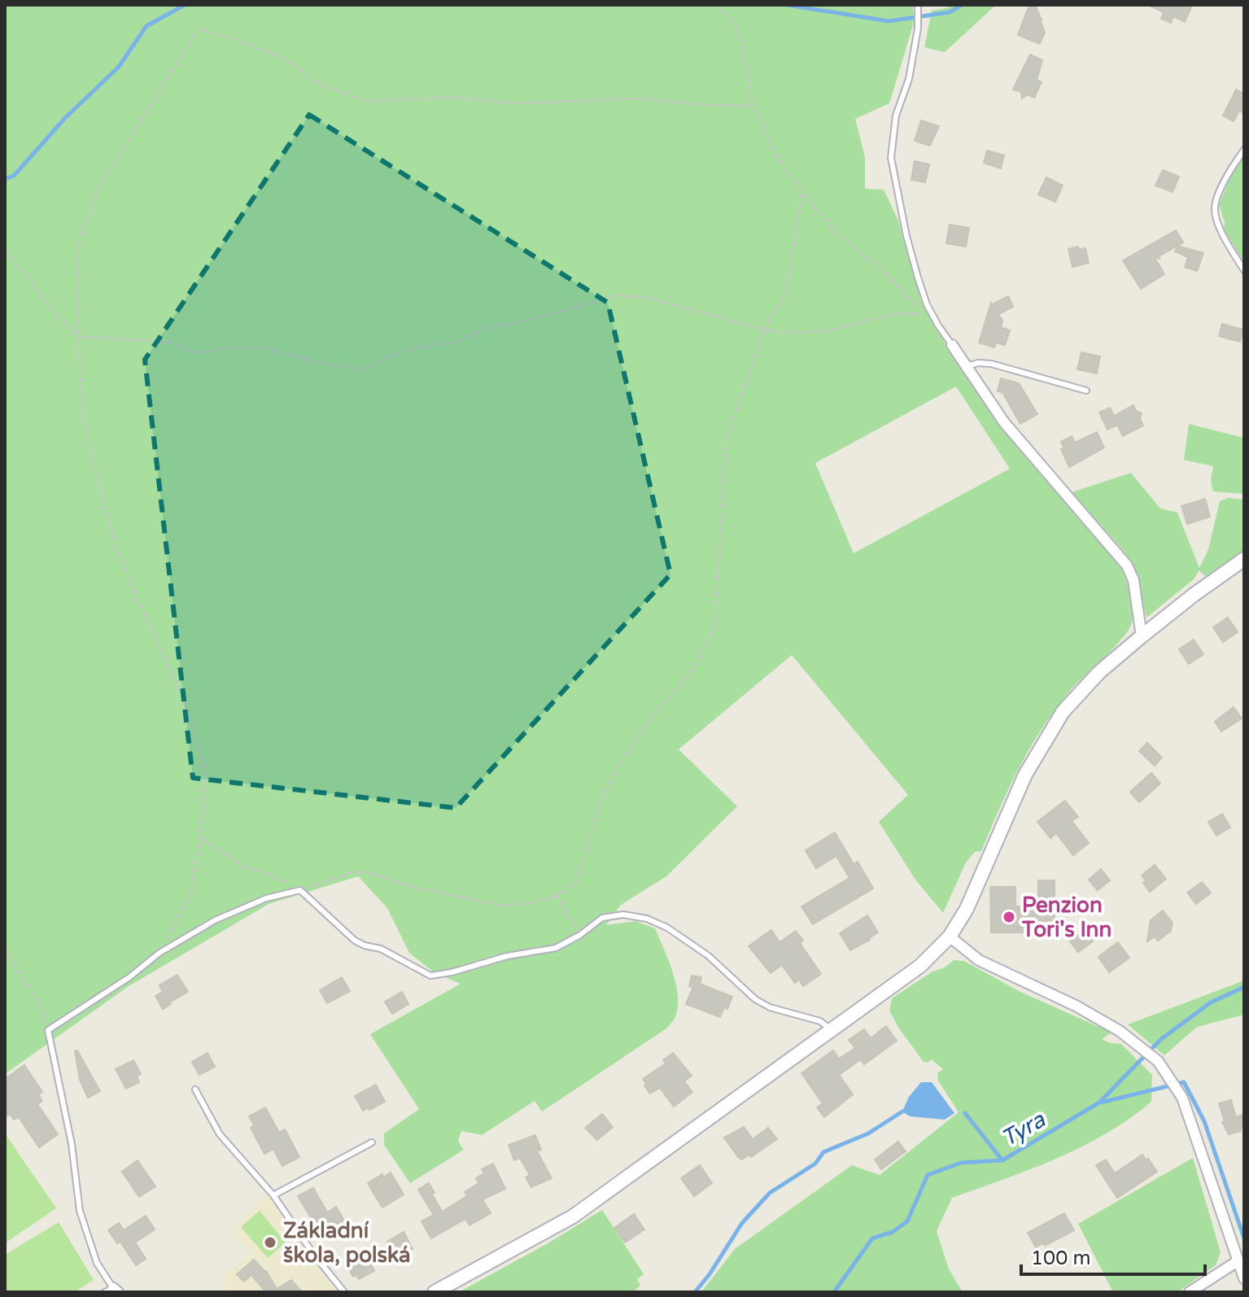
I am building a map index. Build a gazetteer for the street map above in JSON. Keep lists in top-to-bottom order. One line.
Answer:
{"water":["Tyra"],"places":["Penzion Tori's Inn","Základní škola, polská"],"scale_bar":"100 m"}
